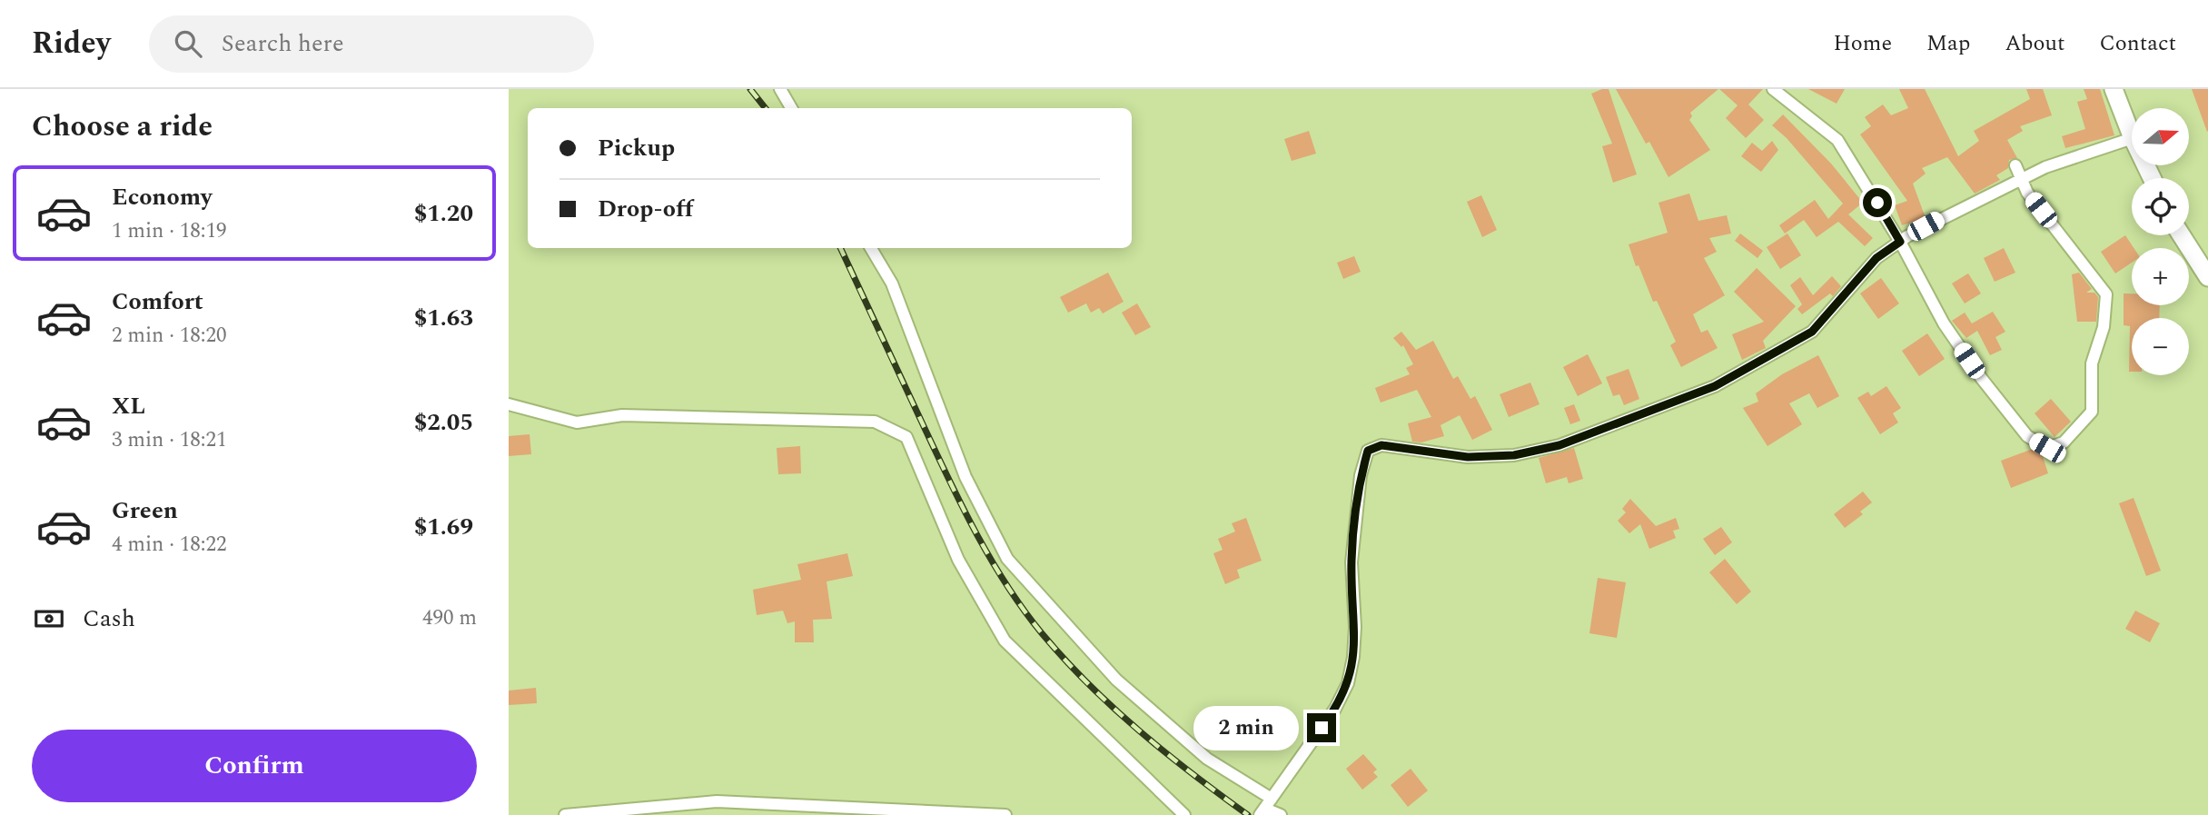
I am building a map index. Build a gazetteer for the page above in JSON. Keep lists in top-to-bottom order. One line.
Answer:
{"north":"right","page":{"header":"Ridey","search":"Search here","nav":["Home","Map","About","Contact"],"heading":"Choose a ride","map_buttons":["+","−"],"banner":["Pickup","Drop-off"],"list":[{"name":"Economy","note":"1 min · 18:19","value":"$1.20"},{"name":"Comfort","note":"2 min · 18:20","value":"$1.63"},{"name":"XL","note":"3 min · 18:21","value":"$2.05"},{"name":"Green","note":"4 min · 18:22","value":"$1.69"}],"pay":["Cash","490 m"],"bubble":"2 min","buttons":"Confirm"}}
